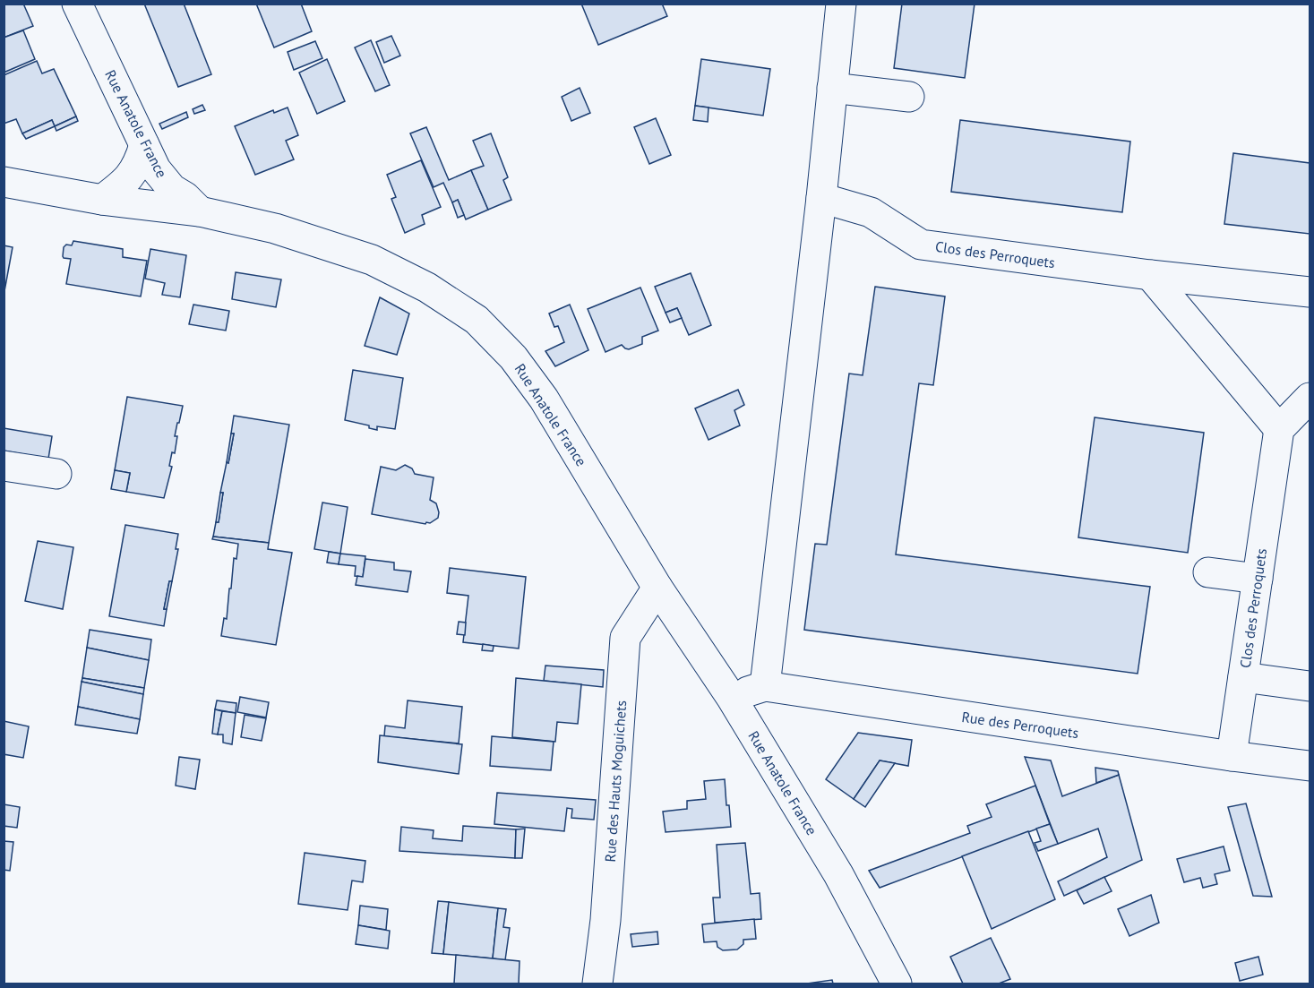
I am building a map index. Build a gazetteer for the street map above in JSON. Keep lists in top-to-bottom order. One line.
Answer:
{"streets":{"street":["Rue Anatole France","Clos des Perroquets","Rue des Perroquets","Rue des Hauts Moguichets"]},"crossings":[["Rue Anatole France","Rue des Perroquets"],["Rue Anatole France","Rue des Hauts Moguichets"],["Clos des Perroquets","Rue des Perroquets"]]}
